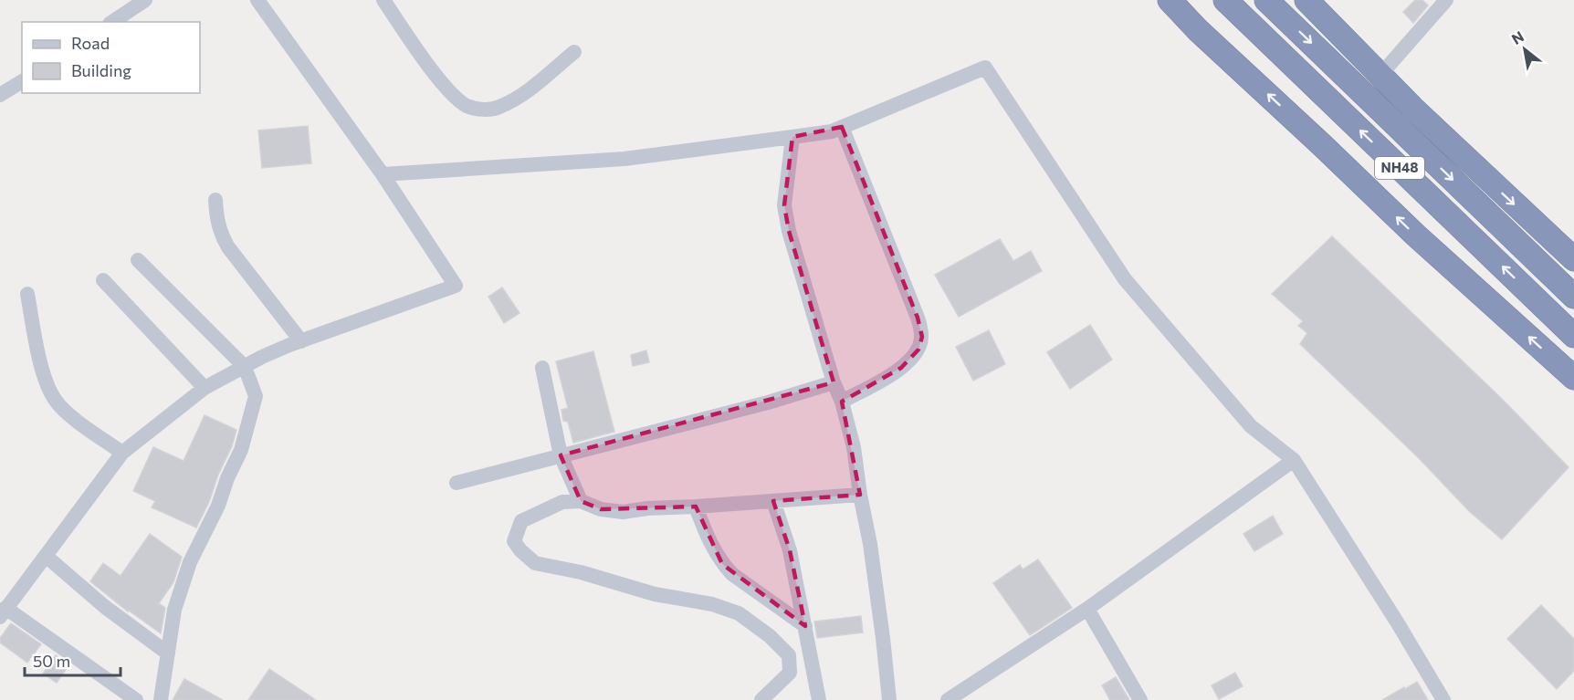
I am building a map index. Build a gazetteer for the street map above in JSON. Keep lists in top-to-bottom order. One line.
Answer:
{"streets":{"highway":["NH48"]},"legend":["Road","Building"],"scale_bar":"50 m","north":"top left"}
